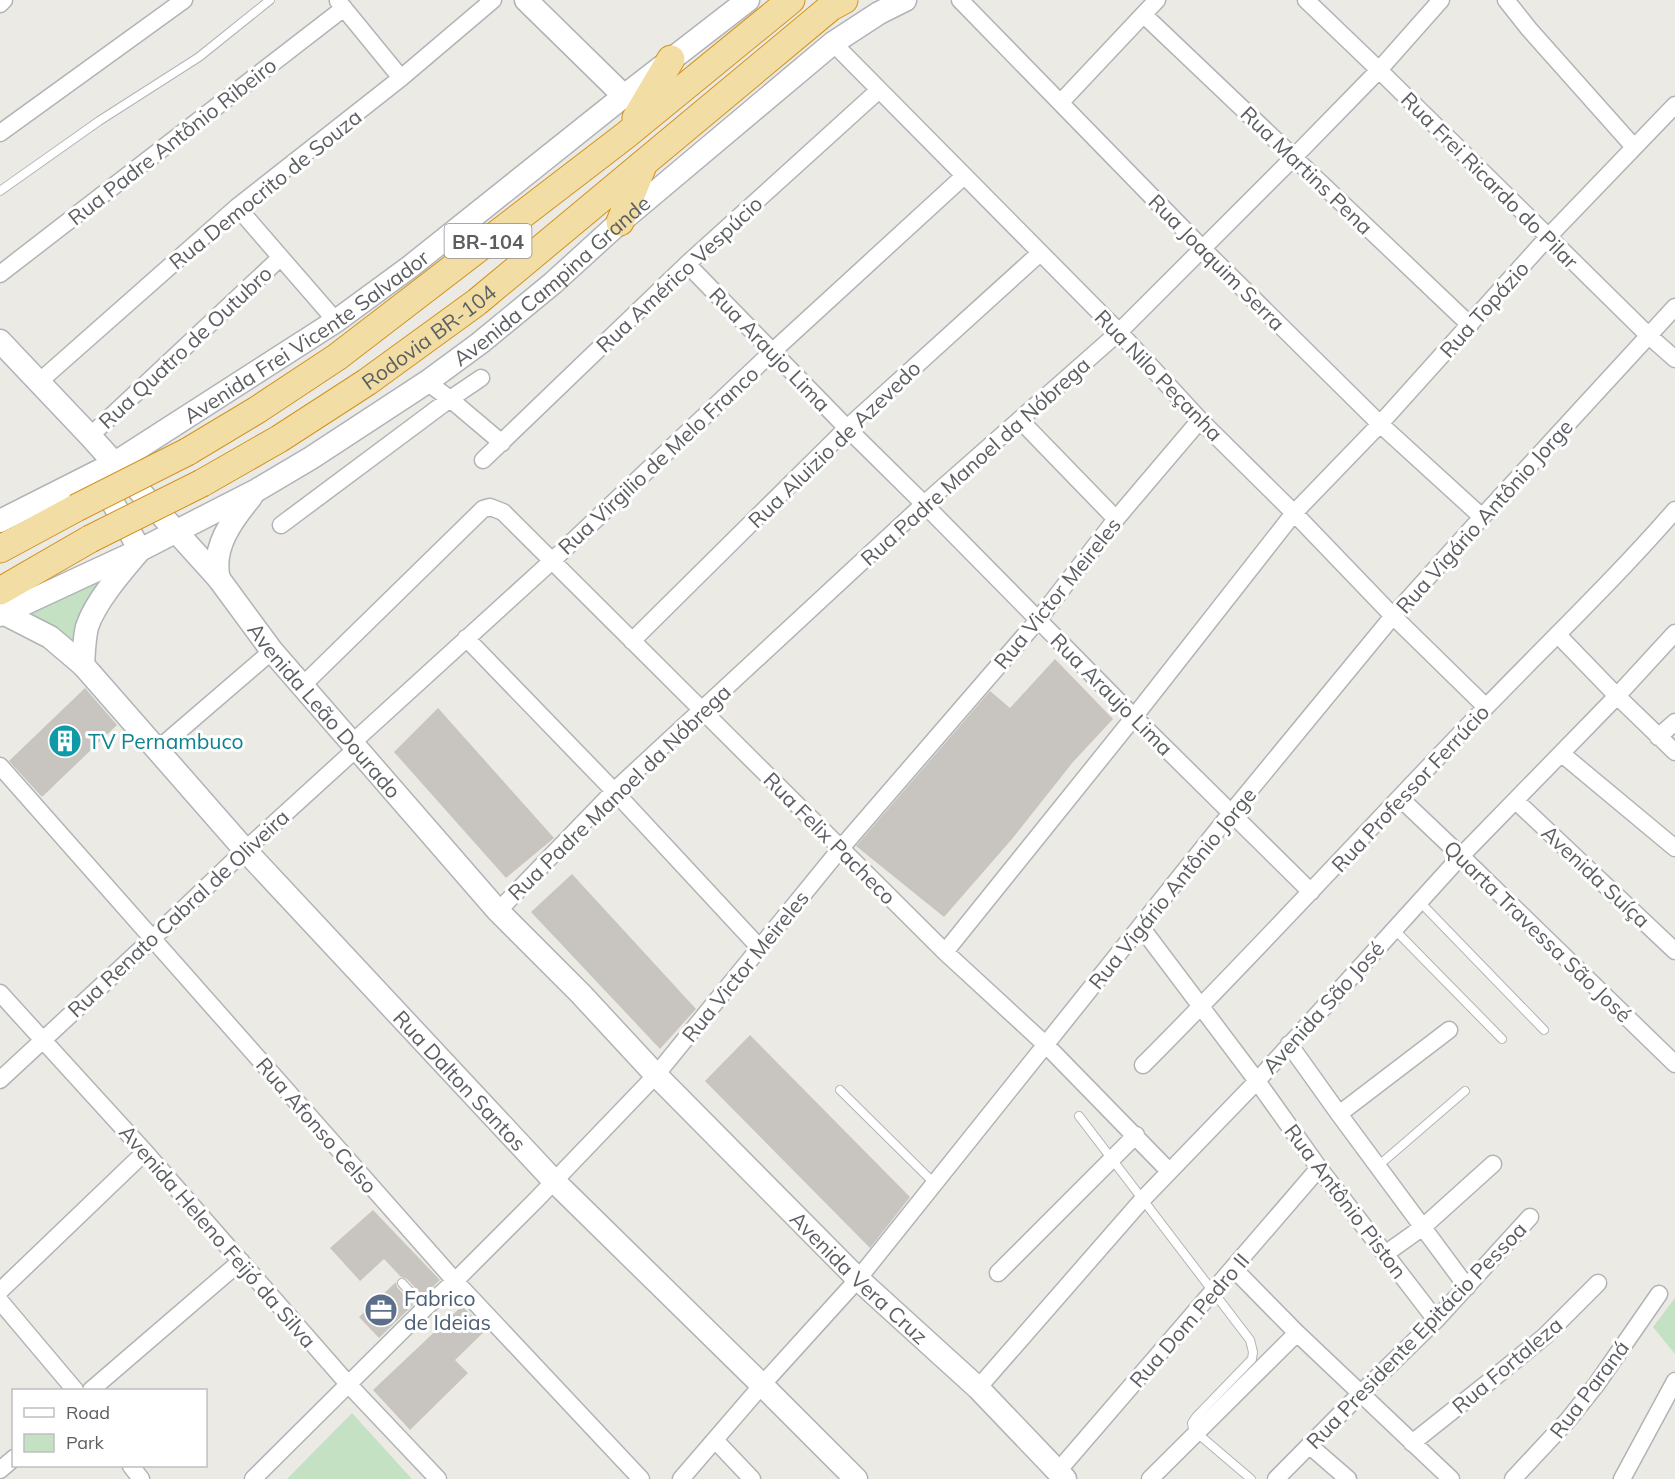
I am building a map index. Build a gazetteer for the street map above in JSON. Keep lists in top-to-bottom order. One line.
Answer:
{"streets":{"highway":["BR-104","Rodovia BR-104"],"main road":["Avenida Campina Grande","Avenida Frei Vicente Salvador","Avenida Leão Dourado","Rua Dalton Santos","Avenida Vera Cruz"],"street":["Rua Padre Antônio Ribeiro","Rua Martins Pena","Rua Frei Ricardo do Pilar","Rua Democrito de Souza","Rua Joaquim Serra","Rua Américo Vespúcio","Rua Topázio","Rua Quatro de Outubro","Rua Araujo Lima","Rua Nilo Peçanha","Rua Aluizio de Azevedo","Rua Virgilio de Melo Franco","Rua Padre Manoel da Nóbrega","Rua Vigário Antônio Jorge","Rua Victor Meireles","Rua Professor Ferrúcio","Rua Felix Pacheco","Avenida Suíça","Rua Renato Cabral de Oliveira","Quarta Travessa São José","Avenida São José","Rua Afonso Celso","Rua Antônio Piston","Avenida Heleno Feijó da Silva","Rua Dom Pedro II","Rua Presidente Epitácio Pessoa","Rua Fortaleza","Rua Paraná"]},"crossings":[["Rua Martins Pena","Rua Topázio"],["Rua Martins Pena","Rua Padre Manoel da Nóbrega"],["Rua Frei Ricardo do Pilar","Rua Topázio"],["Rua Frei Ricardo do Pilar","Rua Padre Manoel da Nóbrega"],["Rua Frei Ricardo do Pilar","Rua Vigário Antônio Jorge"],["Rua Democrito de Souza","Avenida Leão Dourado"],["Rua Joaquim Serra","Rua Topázio"],["Rua Joaquim Serra","Rua Padre Manoel da Nóbrega"],["Rua Joaquim Serra","Rua Vigário Antônio Jorge"],["Rua Américo Vespúcio","Rua Araujo Lima"],["Rua Américo Vespúcio","Rua Nilo Peçanha"],["Avenida Campina Grande","Rodovia BR-104"],["Avenida Campina Grande","Rua Nilo Peçanha"],["Avenida Campina Grande","Avenida Leão Dourado"],["Avenida Campina Grande","Rua Dalton Santos"],["Rua Topázio","Rua Araujo Lima"],["Rua Topázio","Rua Nilo Peçanha"],["Rua Topázio","Rua Felix Pacheco"],["Avenida Frei Vicente Salvador","Avenida Leão Dourado"],["Rodovia BR-104","Rua Dalton Santos"],["Rua Quatro de Outubro","Avenida Leão Dourado"],["Rua Araujo Lima","Rua Aluizio de Azevedo"],["Rua Araujo Lima","Rua Virgilio de Melo Franco"],["Rua Araujo Lima","Rua Padre Manoel da Nóbrega"],["Rua Araujo Lima","Rua Vigário Antônio Jorge"],["Rua Araujo Lima","Rua Victor Meireles"],["Rua Araujo Lima","Rua Professor Ferrúcio"],["Rua Nilo Peçanha","Rua Aluizio de Azevedo"],["Rua Nilo Peçanha","Rua Virgilio de Melo Franco"],["Rua Nilo Peçanha","Rua Padre Manoel da Nóbrega"],["Rua Nilo Peçanha","Rua Vigário Antônio Jorge"],["Rua Nilo Peçanha","Rua Victor Meireles"],["Rua Nilo Peçanha","Rua Professor Ferrúcio"],["Rua Aluizio de Azevedo","Rua Felix Pacheco"],["Rua Virgilio de Melo Franco","Avenida Leão Dourado"],["Rua Virgilio de Melo Franco","Rua Felix Pacheco"],["Rua Virgilio de Melo Franco","Rua Renato Cabral de Oliveira"],["Rua Padre Manoel da Nóbrega","Avenida Leão Dourado"],["Rua Padre Manoel da Nóbrega","Rua Felix Pacheco"],["Rua Vigário Antônio Jorge","Rua Felix Pacheco"],["Rua Vigário Antônio Jorge","Rua Dalton Santos"],["Rua Vigário Antônio Jorge","Rua Antônio Piston"],["Rua Vigário Antônio Jorge","Avenida Vera Cruz"],["Rua Victor Meireles","Avenida Leão Dourado"],["Rua Victor Meireles","Rua Felix Pacheco"],["Rua Victor Meireles","Rua Dalton Santos"],["Rua Victor Meireles","Rua Afonso Celso"],["Rua Victor Meireles","Avenida Heleno Feijó da Silva"],["Rua Victor Meireles","Avenida Vera Cruz"],["Avenida Leão Dourado","Rua Felix Pacheco"],["Avenida Leão Dourado","Rua Renato Cabral de Oliveira"],["Avenida Leão Dourado","Avenida Vera Cruz"],["Rua Professor Ferrúcio","Quarta Travessa São José"],["Rua Professor Ferrúcio","Rua Antônio Piston"],["Rua Felix Pacheco","Avenida São José"],["Avenida Suíça","Avenida São José"],["Rua Renato Cabral de Oliveira","Rua Dalton Santos"],["Rua Renato Cabral de Oliveira","Rua Afonso Celso"],["Rua Renato Cabral de Oliveira","Avenida Heleno Feijó da Silva"],["Quarta Travessa São José","Avenida São José"],["Avenida São José","Rua Antônio Piston"],["Avenida São José","Avenida Vera Cruz"],["Rua Antônio Piston","Rua Dom Pedro II"],["Rua Antônio Piston","Rua Presidente Epitácio Pessoa"],["Avenida Vera Cruz","Rua Dom Pedro II"]],"places":{"building":["TV Pernambuco"],"office":["Fabrico de Ideias"]},"legend":["Road","Park"]}
